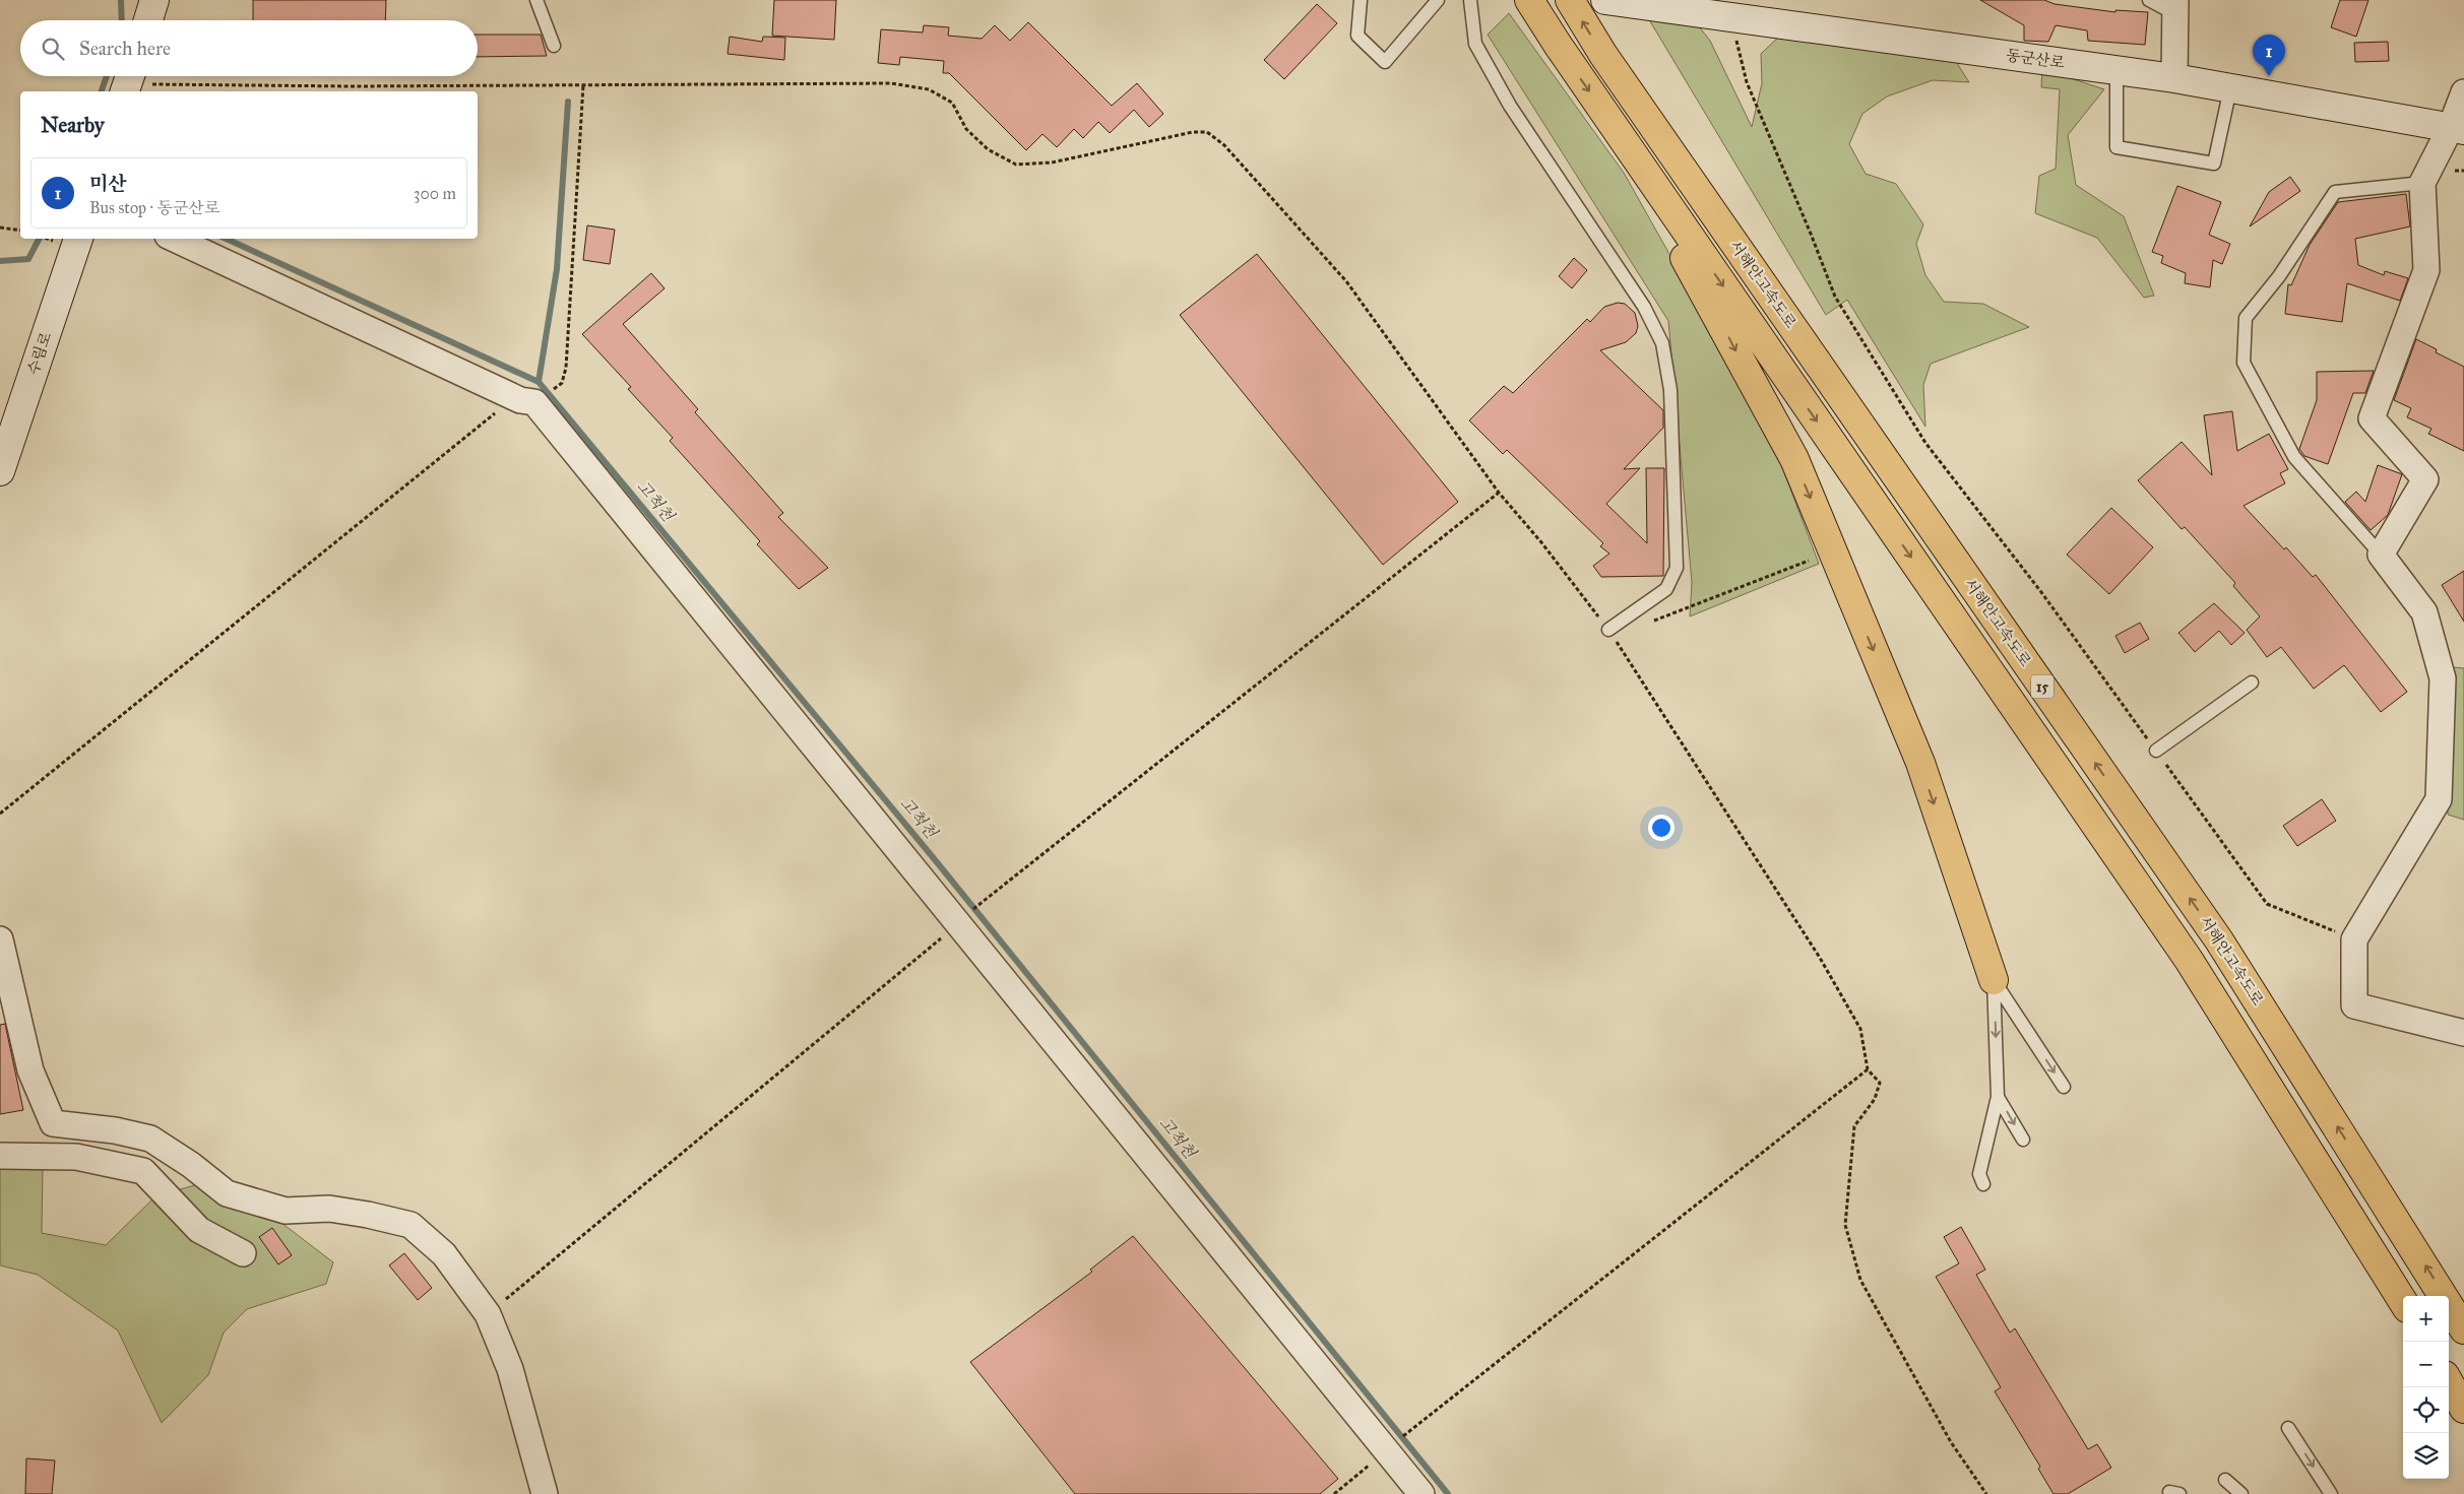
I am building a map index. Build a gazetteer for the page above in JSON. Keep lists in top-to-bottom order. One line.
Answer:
{"streets":{"highway":["서해안고속도로","15"],"street":["동군산로","수림로"]},"water":["고척천"],"page":{"search":"Search here","pins":"1","heading":"Nearby","list":[{"mark":"1","name":"미산","note":"Bus stop · 동군산로","value":"300 m"}],"map_buttons":["+","−"]}}
